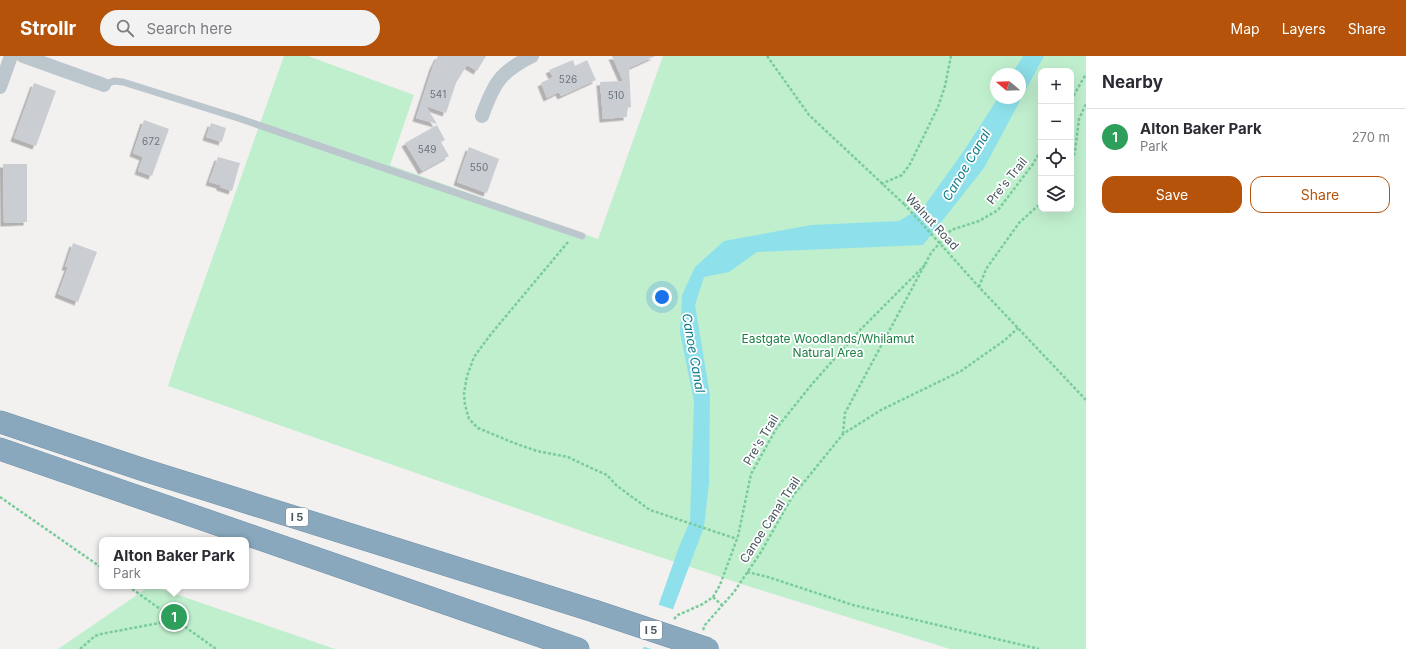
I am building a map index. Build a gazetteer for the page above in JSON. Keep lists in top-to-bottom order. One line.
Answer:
{"streets":{"highway":["I 5"],"path":["Pre's Trail","Walnut Road","Canoe Canal Trail"]},"crossings":[["Walnut Road","Canoe Canal Trail"],["I 5","Canoe Canal Trail"]],"water":["Canoe Canal"],"parks":["Eastgate Woodlands/Whilamut Natural Area"],"house_numbers":["526","541","510","672","549","550"],"north":"left","page":{"header":"Strollr","search":"Search here","nav":["Map","Layers","Share"],"heading":"Nearby","map_buttons":["+","−"],"list":[{"mark":"1","name":"Alton Baker Park","note":"Park","value":"270 m"}],"buttons":["Save","Share"],"popup":["Alton Baker Park","Park"],"pins":"1"}}
